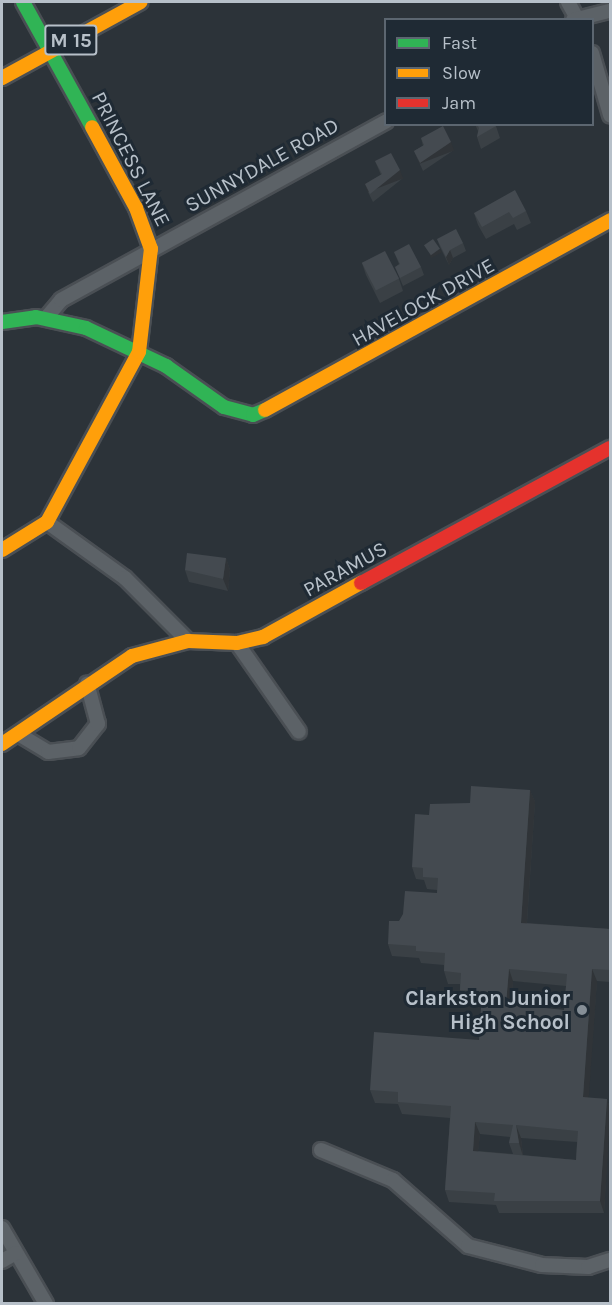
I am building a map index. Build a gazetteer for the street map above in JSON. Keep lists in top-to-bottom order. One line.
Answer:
{"streets":{"street":["M 15","PRINCESS LANE","SUNNYDALE ROAD","HAVELOCK DRIVE","PARAMUS"]},"crossings":[["M 15","PRINCESS LANE"],["PRINCESS LANE","SUNNYDALE ROAD"],["PRINCESS LANE","HAVELOCK DRIVE"]],"places":["Clarkston Junior High School"],"legend":["Fast","Slow","Jam"]}
